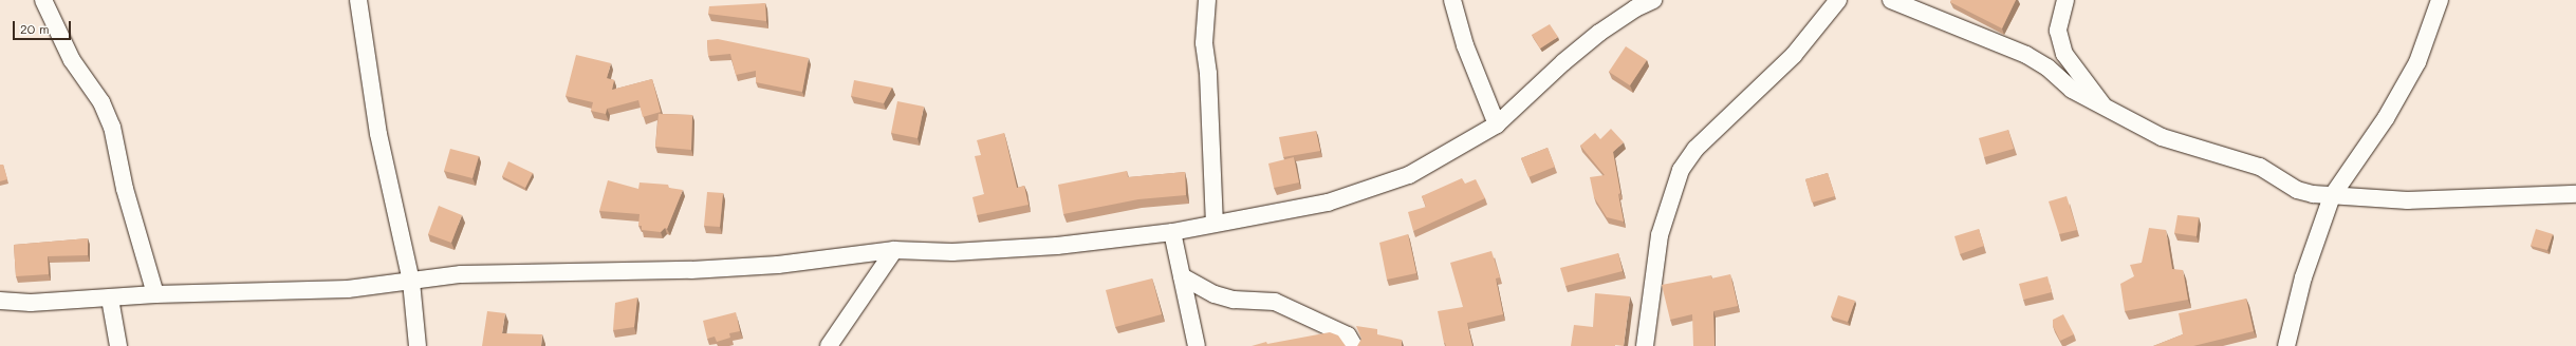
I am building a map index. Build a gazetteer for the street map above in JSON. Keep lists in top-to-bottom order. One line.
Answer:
{"scale_bar":"20 m"}
